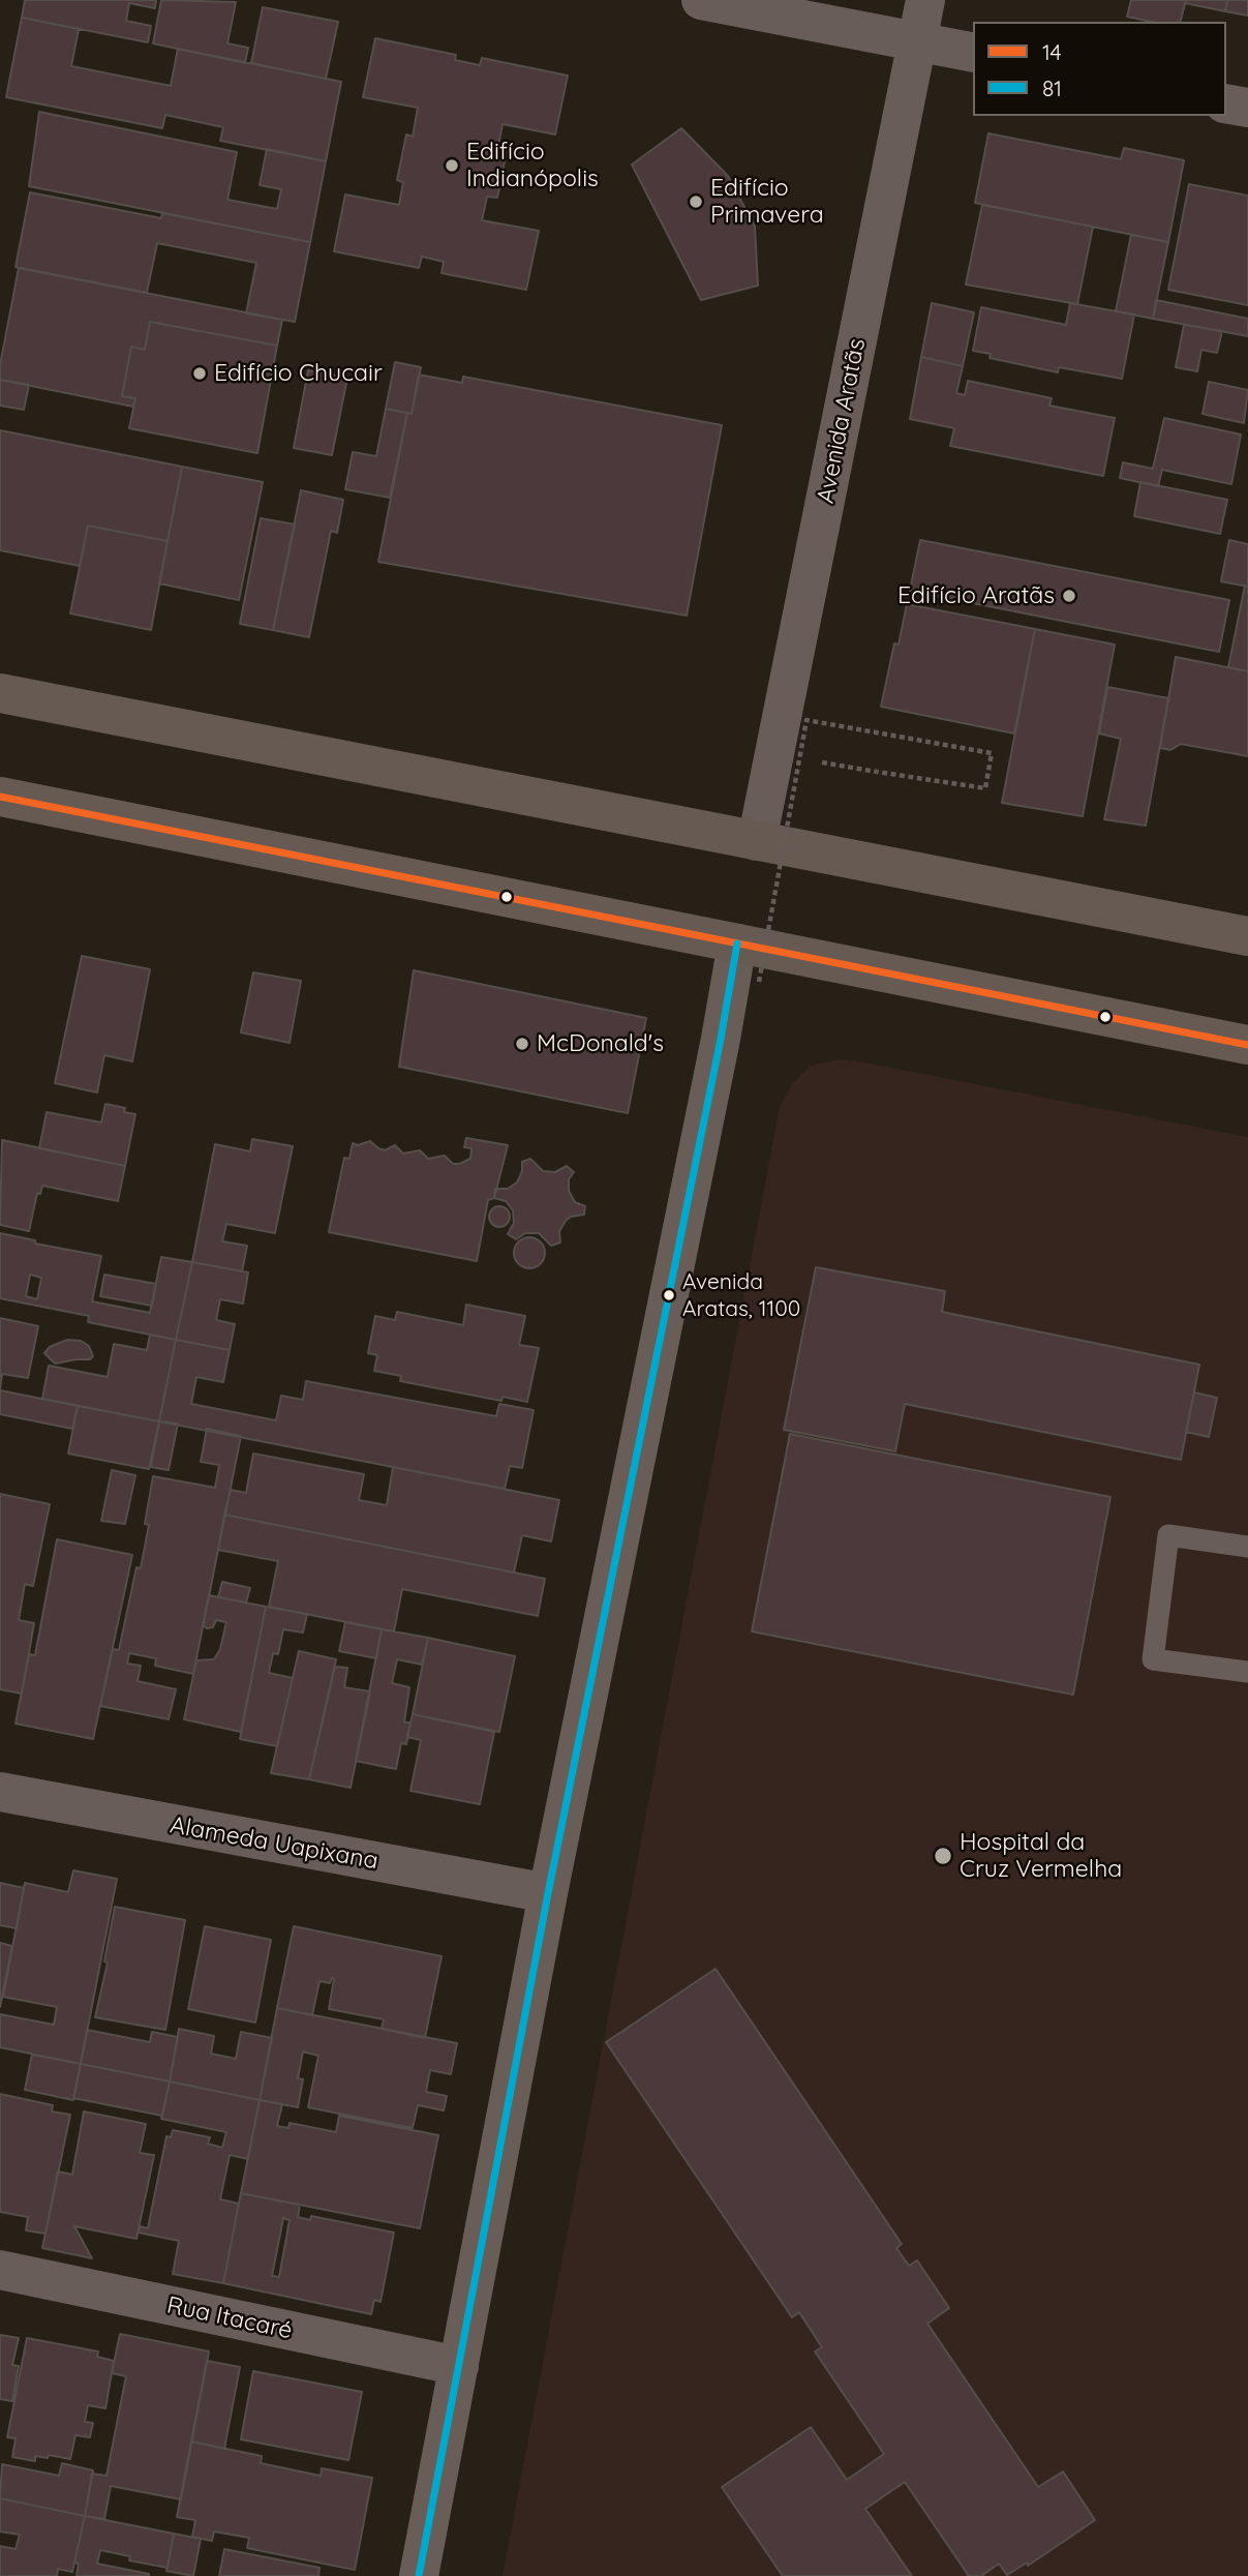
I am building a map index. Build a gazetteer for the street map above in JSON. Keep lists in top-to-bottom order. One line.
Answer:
{"streets":{"street":["Avenida Aratãs","Alameda Uapixana","Rua Itacaré"]},"places":["Edifício Indianópolis","Edifício Primavera","Edifício Chucair","Edifício Aratãs","McDonald's","Avenida Aratas, 1100","Hospital da Cruz Vermelha"],"lines":["transit line 14","transit line 81"],"legend":["14","81"]}
